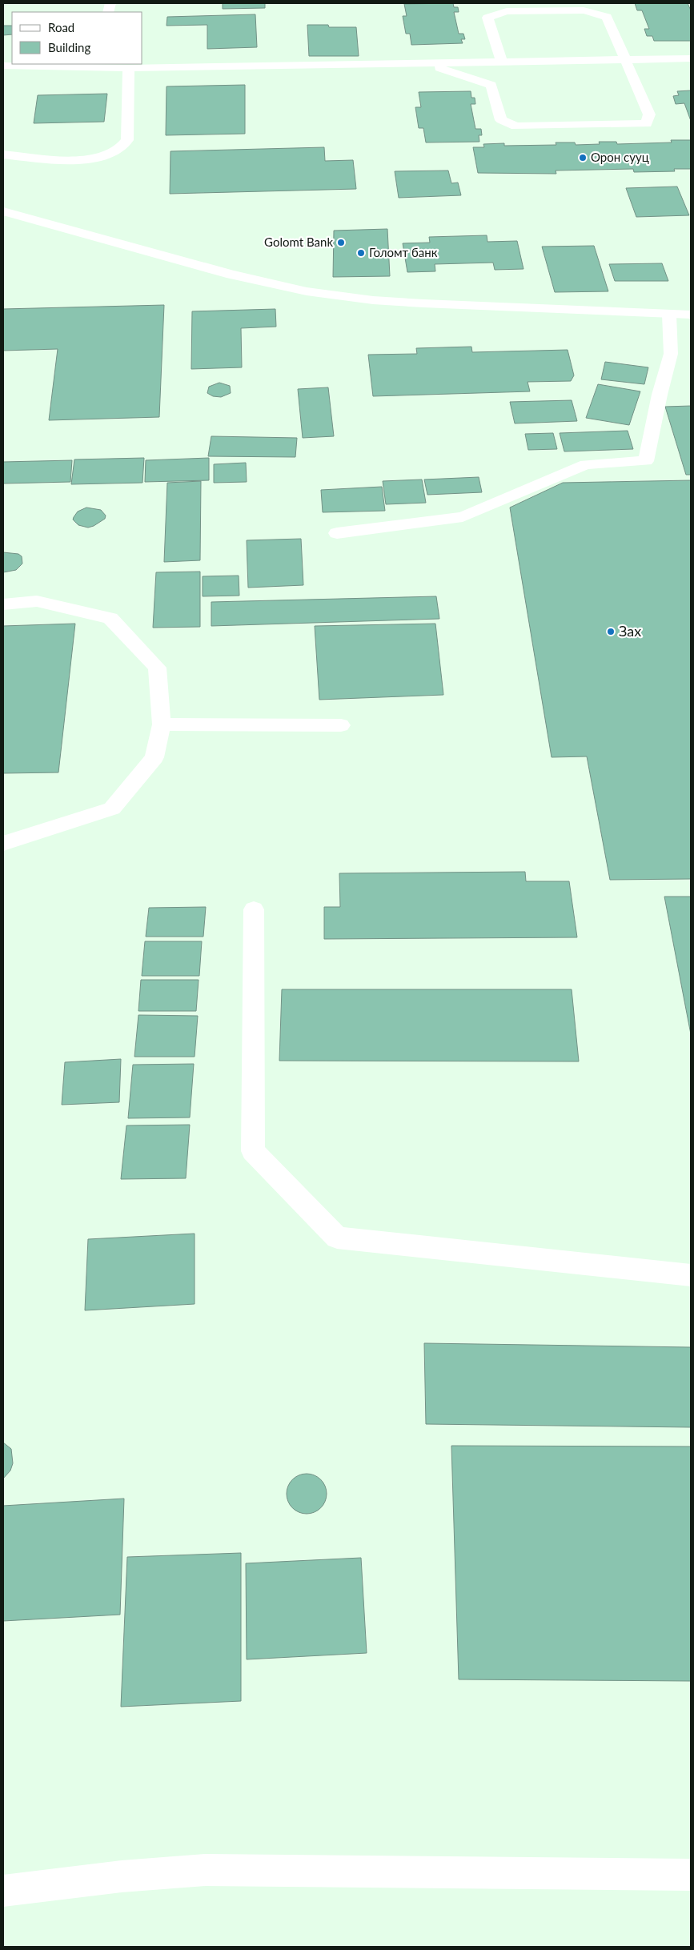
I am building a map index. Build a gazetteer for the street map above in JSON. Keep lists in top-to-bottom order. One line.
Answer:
{"places":["Орон сууц","Golomt Bank","Голомт банк","Зах"],"legend":["Road","Building"]}
